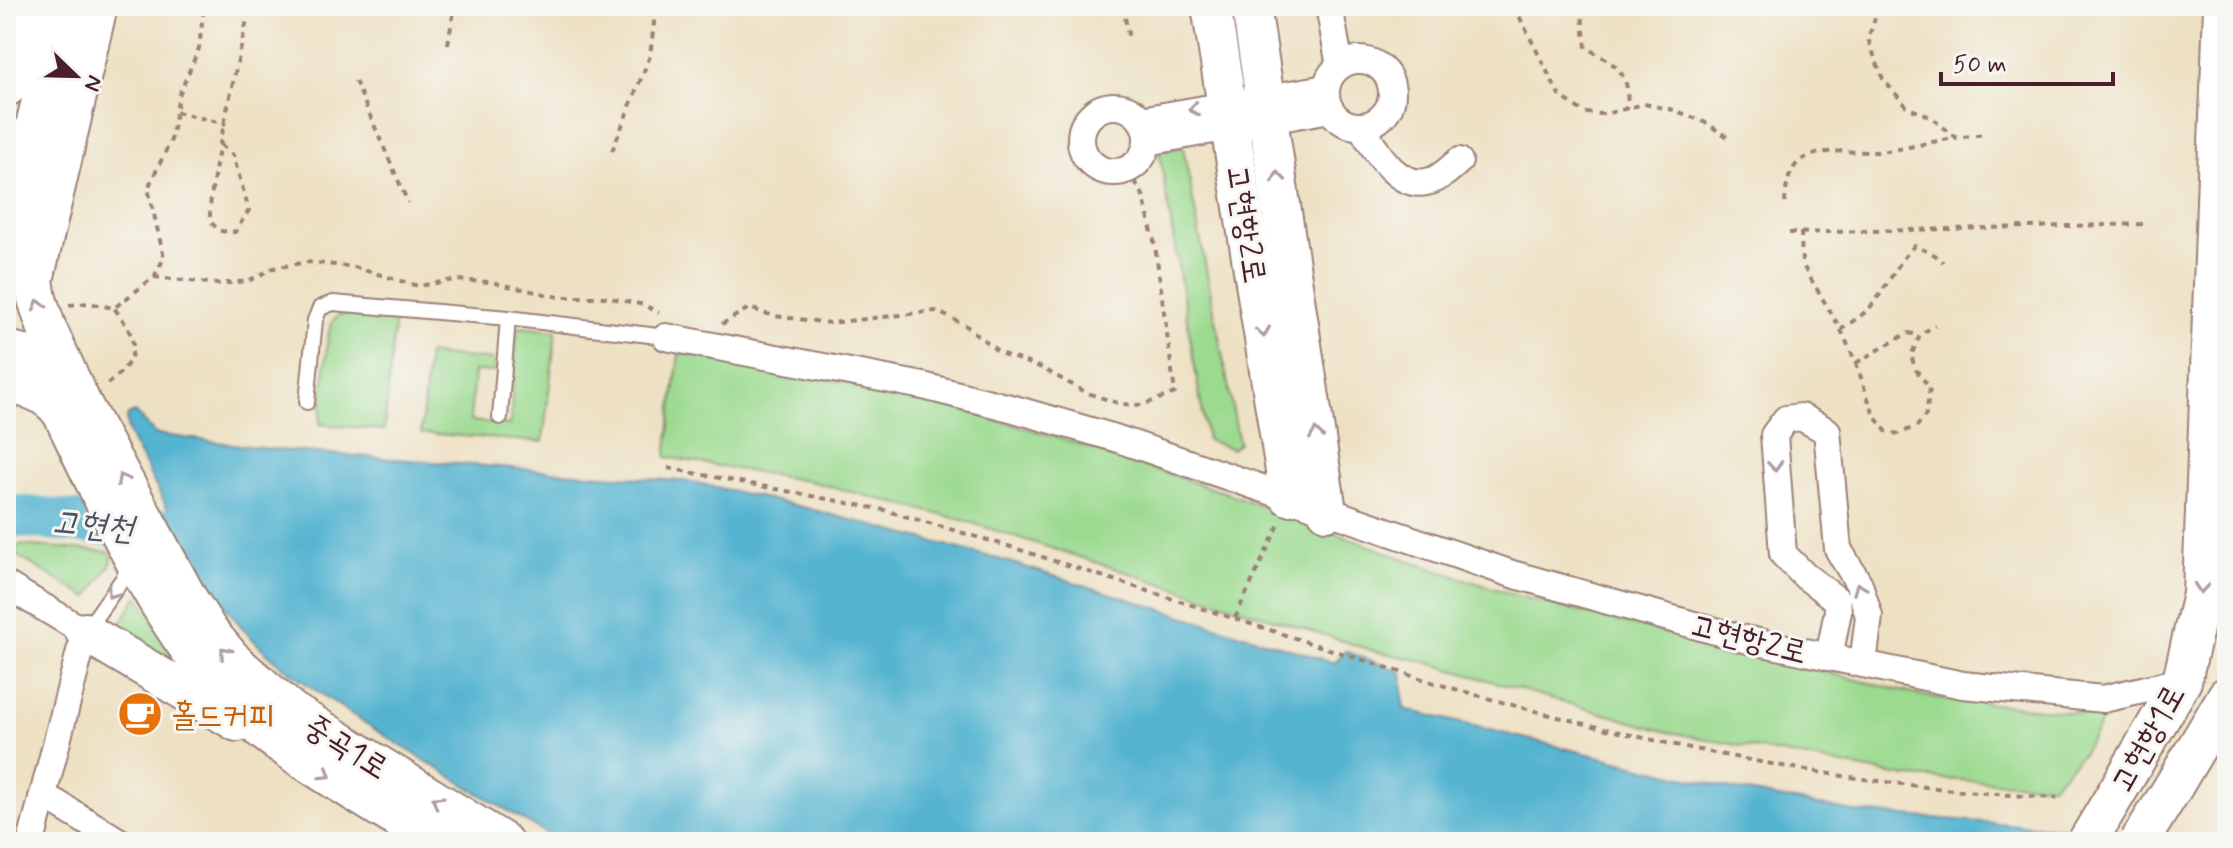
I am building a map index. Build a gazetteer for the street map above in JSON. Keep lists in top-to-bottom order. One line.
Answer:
{"streets":{"street":["고현항2로","고현항1로","중곡1로"]},"crossings":[["고현항2로","고현항1로"]],"one_way":["고현항1로"],"water":["고현천"],"places":{"cafe":["홀드커피"]},"scale_bar":"50 m","north":"bottom right"}
